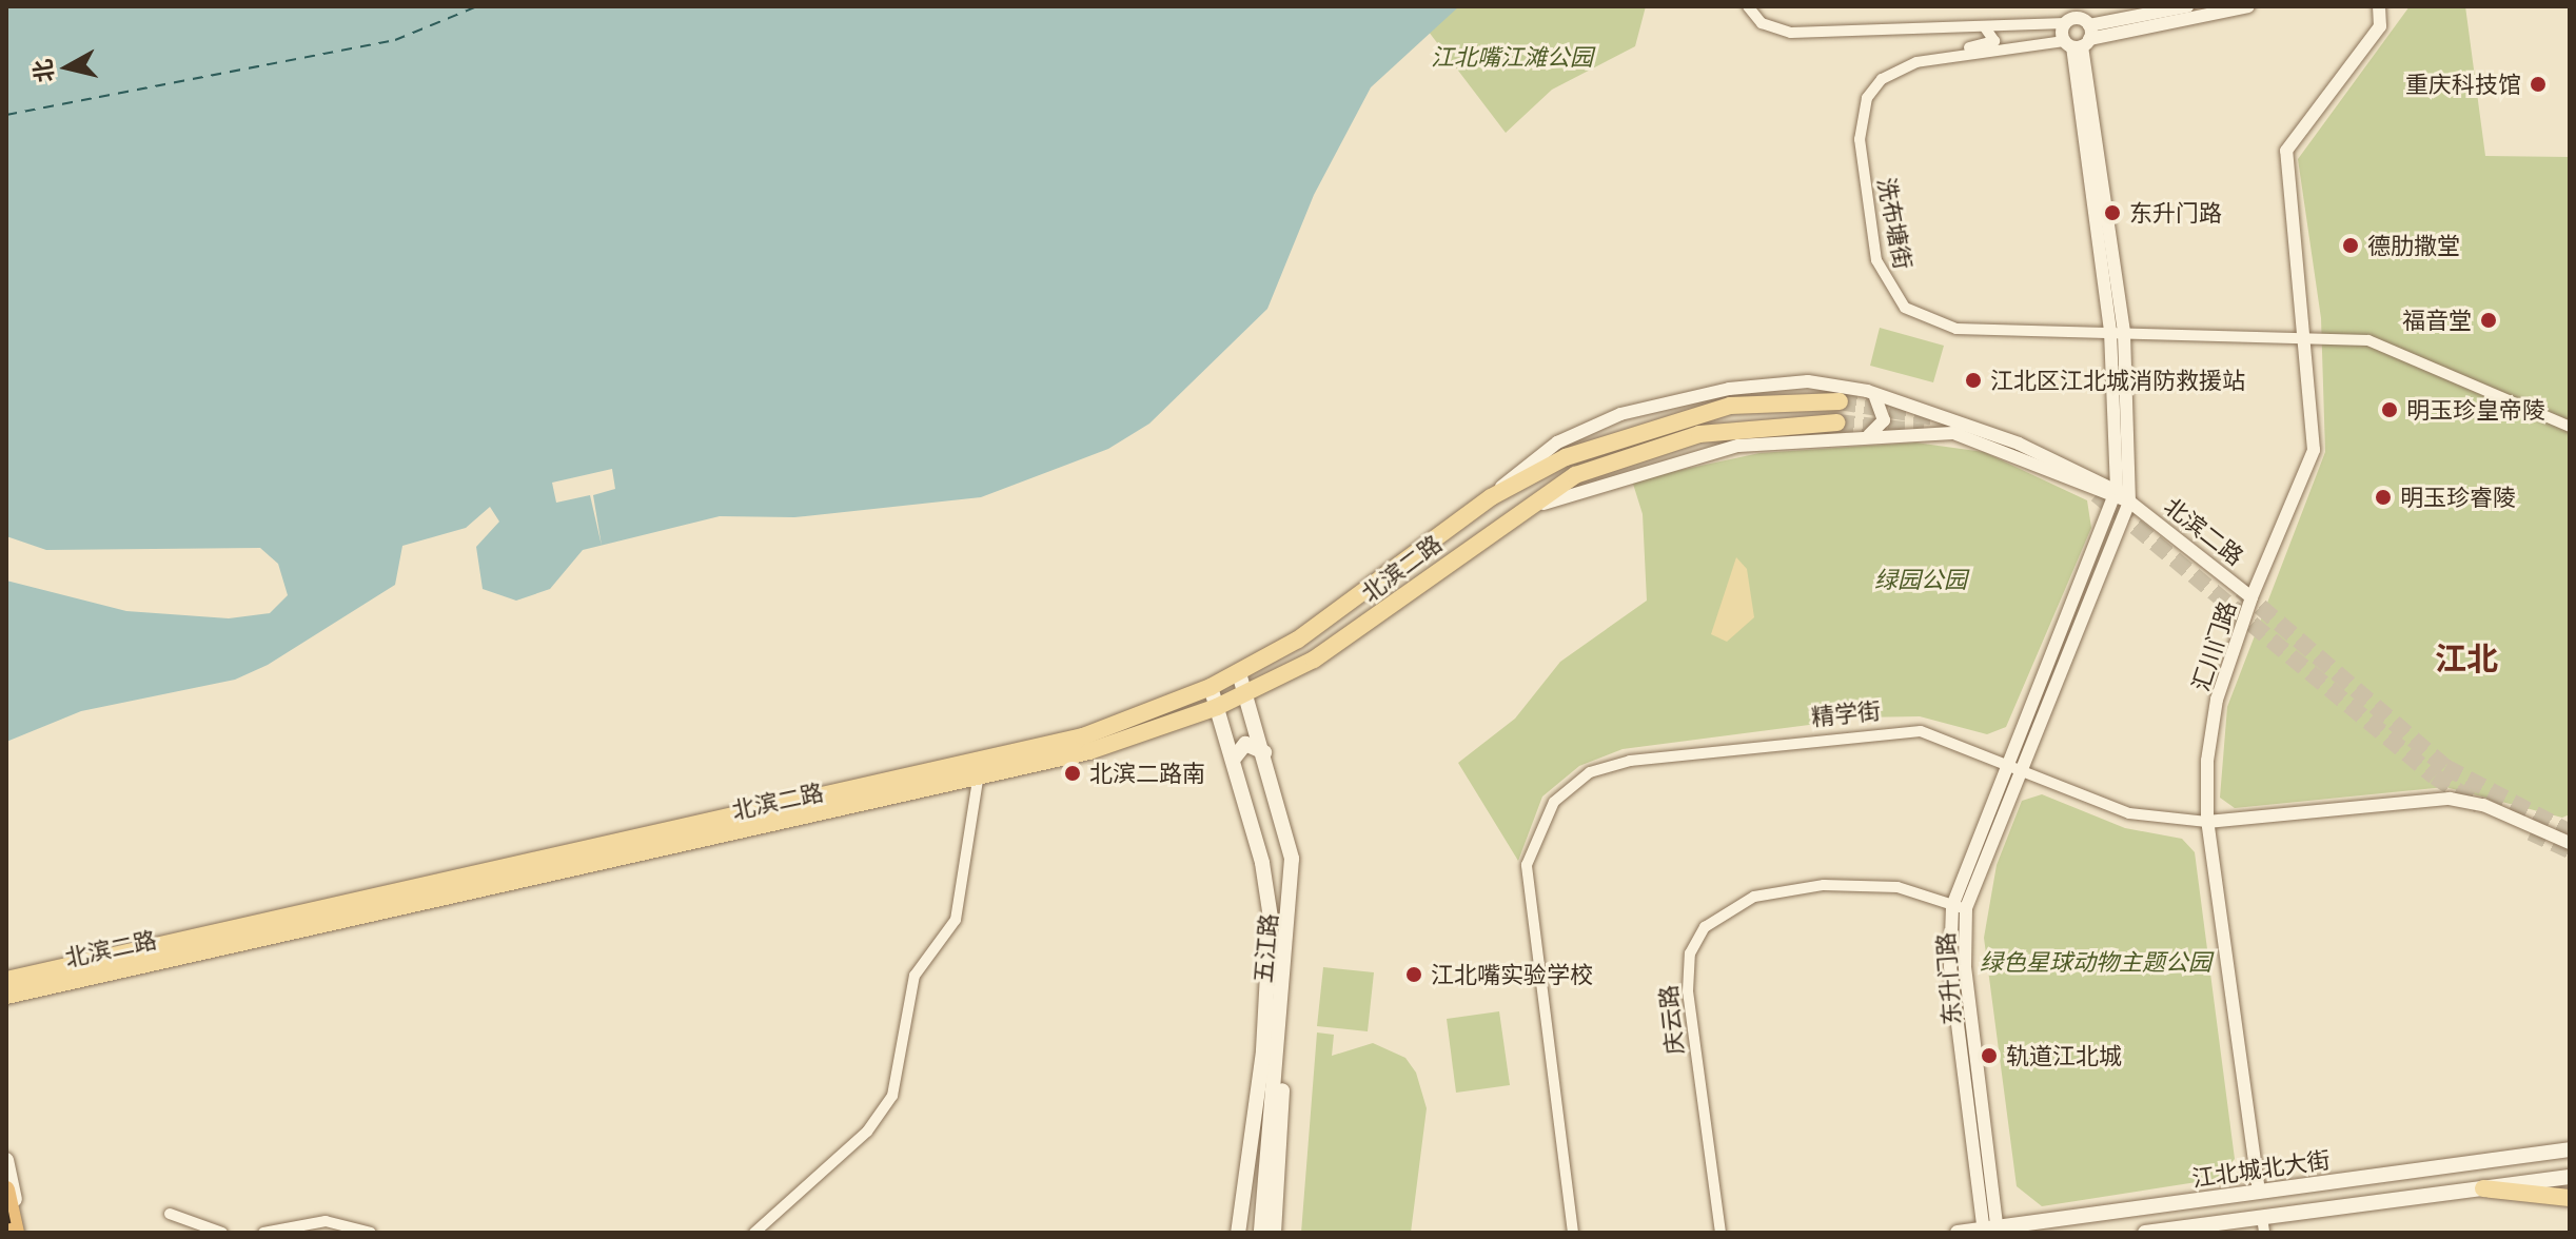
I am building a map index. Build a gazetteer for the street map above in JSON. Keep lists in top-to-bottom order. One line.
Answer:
{"streets":{"main road":["北滨二路","五江路","江北城北大街"],"street":["洗布塘街","汇川门路","精学街","东升门路","庆云路"]},"crossings":[["洗布塘街","汇川门路"],["洗布塘街","东升门路"],["北滨二路","汇川门路"],["北滨二路","五江路"],["北滨二路","东升门路"],["汇川门路","精学街"],["汇川门路","江北城北大街"],["精学街","东升门路"],["东升门路","庆云路"],["东升门路","江北城北大街"]],"districts":["江北"],"parks":["江北嘴江滩公园","绿园公园","绿色星球动物主题公园"],"places":["重庆科技馆","东升门路","德肋撒堂","福音堂","江北区江北城消防救援站","明玉珍皇帝陵","明玉珍睿陵","北滨二路南","江北嘴实验学校","轨道江北城"],"north":"left"}
